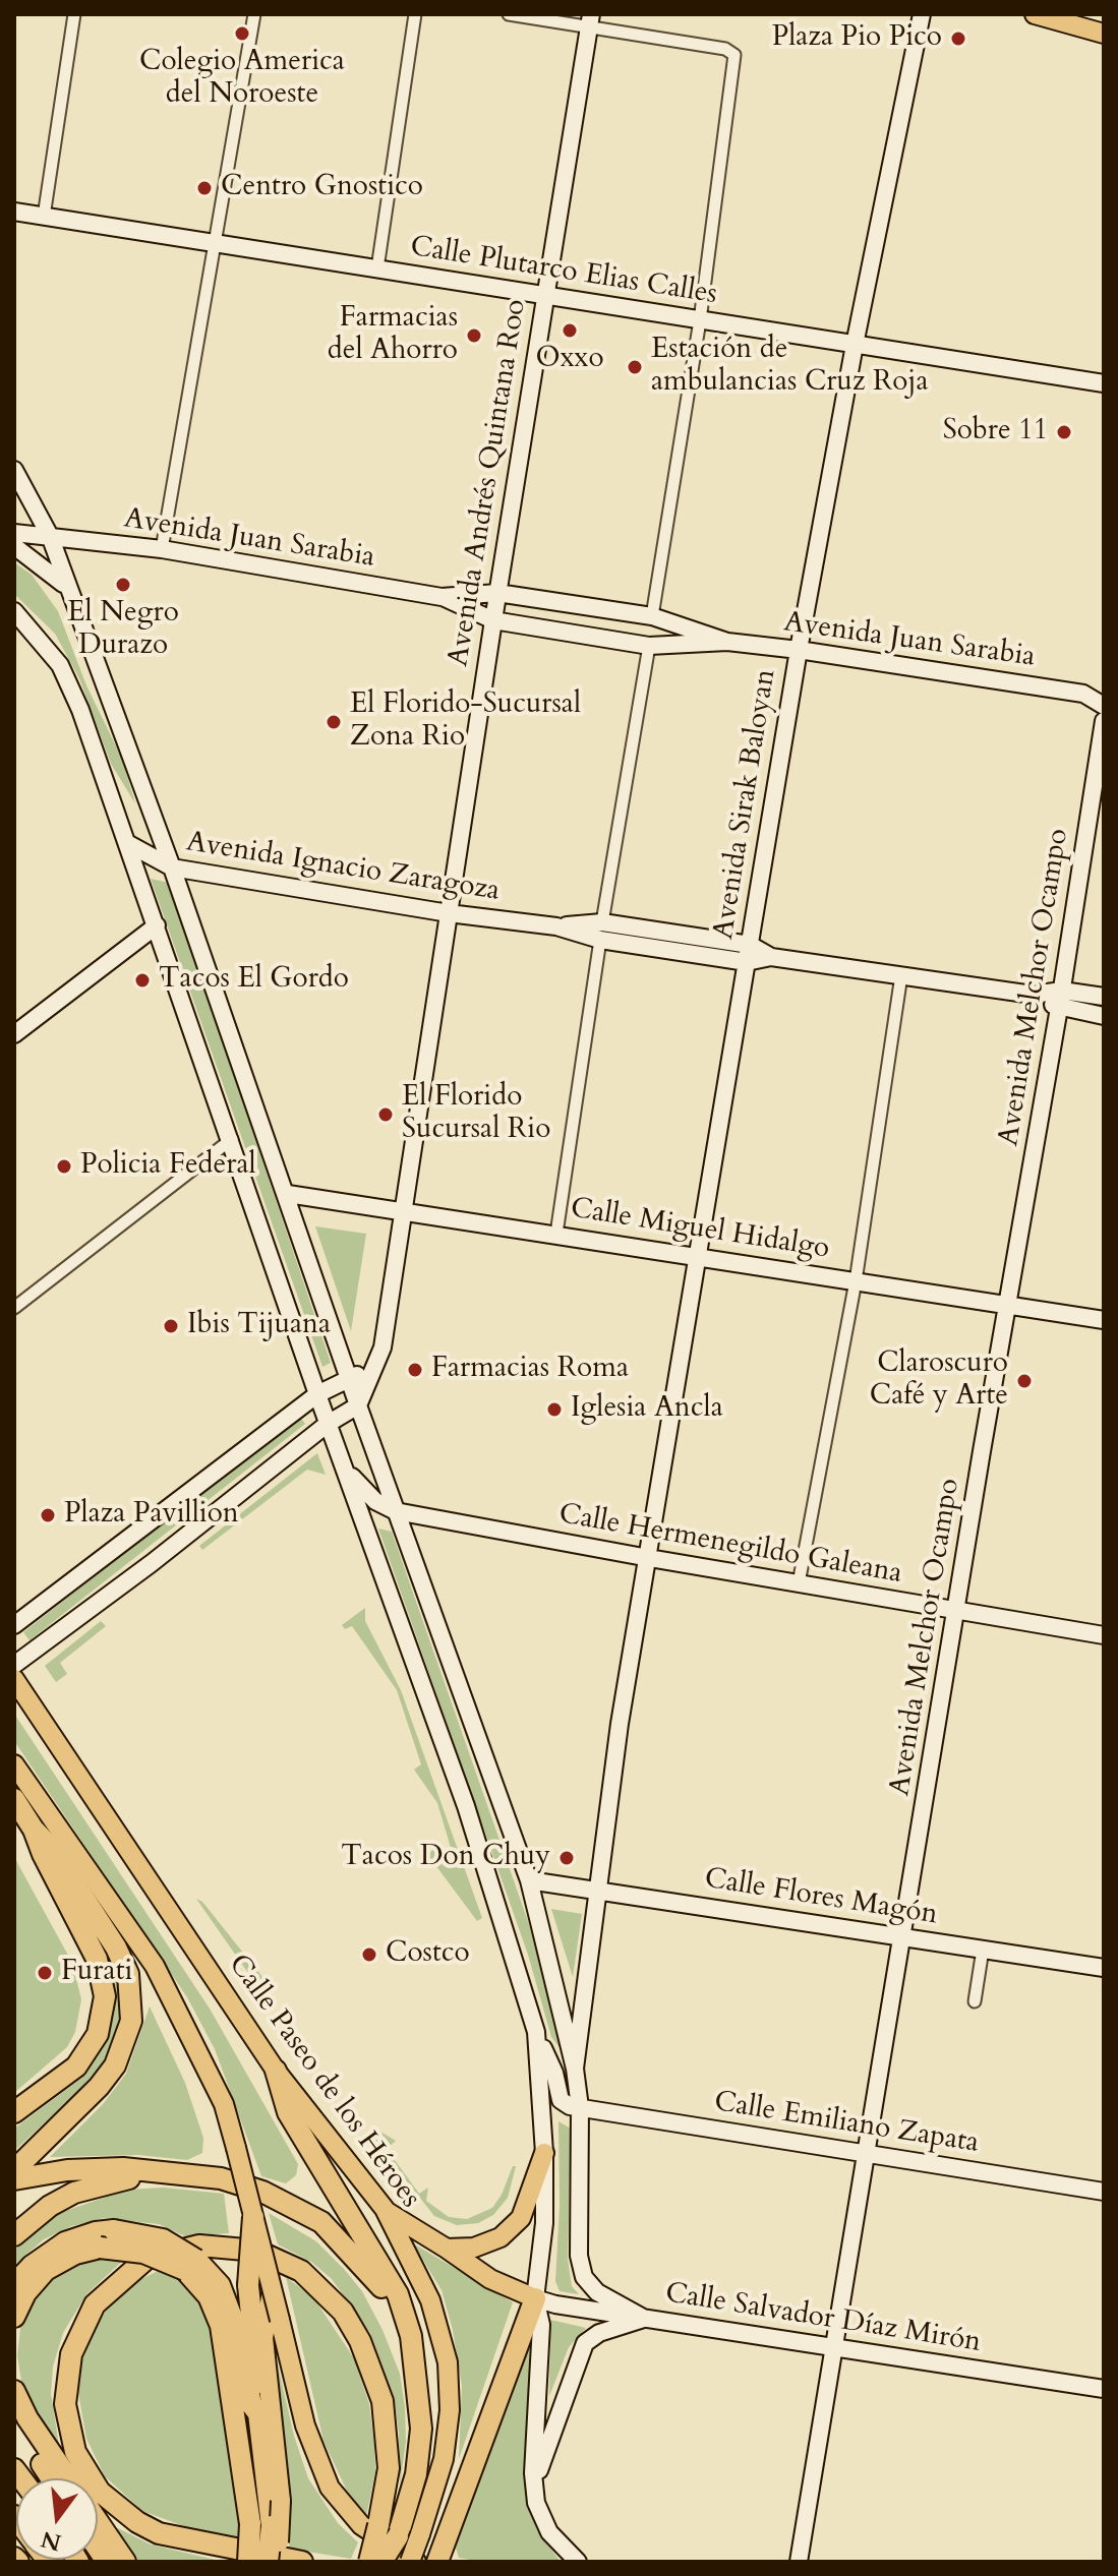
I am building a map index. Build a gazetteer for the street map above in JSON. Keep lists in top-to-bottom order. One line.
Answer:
{"streets":{"main road":["Calle Paseo de los Héroes"],"street":["Calle Plutarco Elias Calles","Avenida Andrés Quintana Roo","Avenida Juan Sarabia","Avenida Sirak Baloyan","Avenida Ignacio Zaragoza","Avenida Melchor Ocampo","Calle Miguel Hidalgo","Calle Hermenegildo Galeana","Calle Flores Magón","Calle Emiliano Zapata","Calle Salvador Díaz Mirón"]},"crossings":[["Calle Plutarco Elias Calles","Avenida Andrés Quintana Roo"],["Calle Plutarco Elias Calles","Avenida Sirak Baloyan"],["Avenida Andrés Quintana Roo","Avenida Juan Sarabia"],["Avenida Andrés Quintana Roo","Avenida Ignacio Zaragoza"],["Avenida Andrés Quintana Roo","Calle Miguel Hidalgo"],["Avenida Juan Sarabia","Avenida Sirak Baloyan"],["Avenida Sirak Baloyan","Avenida Ignacio Zaragoza"],["Avenida Sirak Baloyan","Calle Miguel Hidalgo"],["Avenida Sirak Baloyan","Calle Hermenegildo Galeana"],["Avenida Sirak Baloyan","Calle Flores Magón"],["Avenida Ignacio Zaragoza","Avenida Melchor Ocampo"],["Avenida Melchor Ocampo","Calle Miguel Hidalgo"],["Avenida Melchor Ocampo","Calle Hermenegildo Galeana"],["Avenida Melchor Ocampo","Calle Flores Magón"],["Avenida Melchor Ocampo","Calle Emiliano Zapata"],["Avenida Melchor Ocampo","Calle Salvador Díaz Mirón"]],"places":["Colegio America del Noroeste","Plaza Pio Pico","Centro Gnostico","Oxxo","Farmacias del Ahorro","Estación de ambulancias Cruz Roja","Sobre 11","El Negro Durazo","El Florido-Sucursal Zona Rio","Tacos El Gordo","El Florido Sucursal Rio","Policia Federal","Ibis Tijuana","Farmacias Roma","Claroscuro Café y Arte","Iglesia Ancla","Plaza Pavillion","Tacos Don Chuy","Costco","Furati"],"north":"bottom"}
